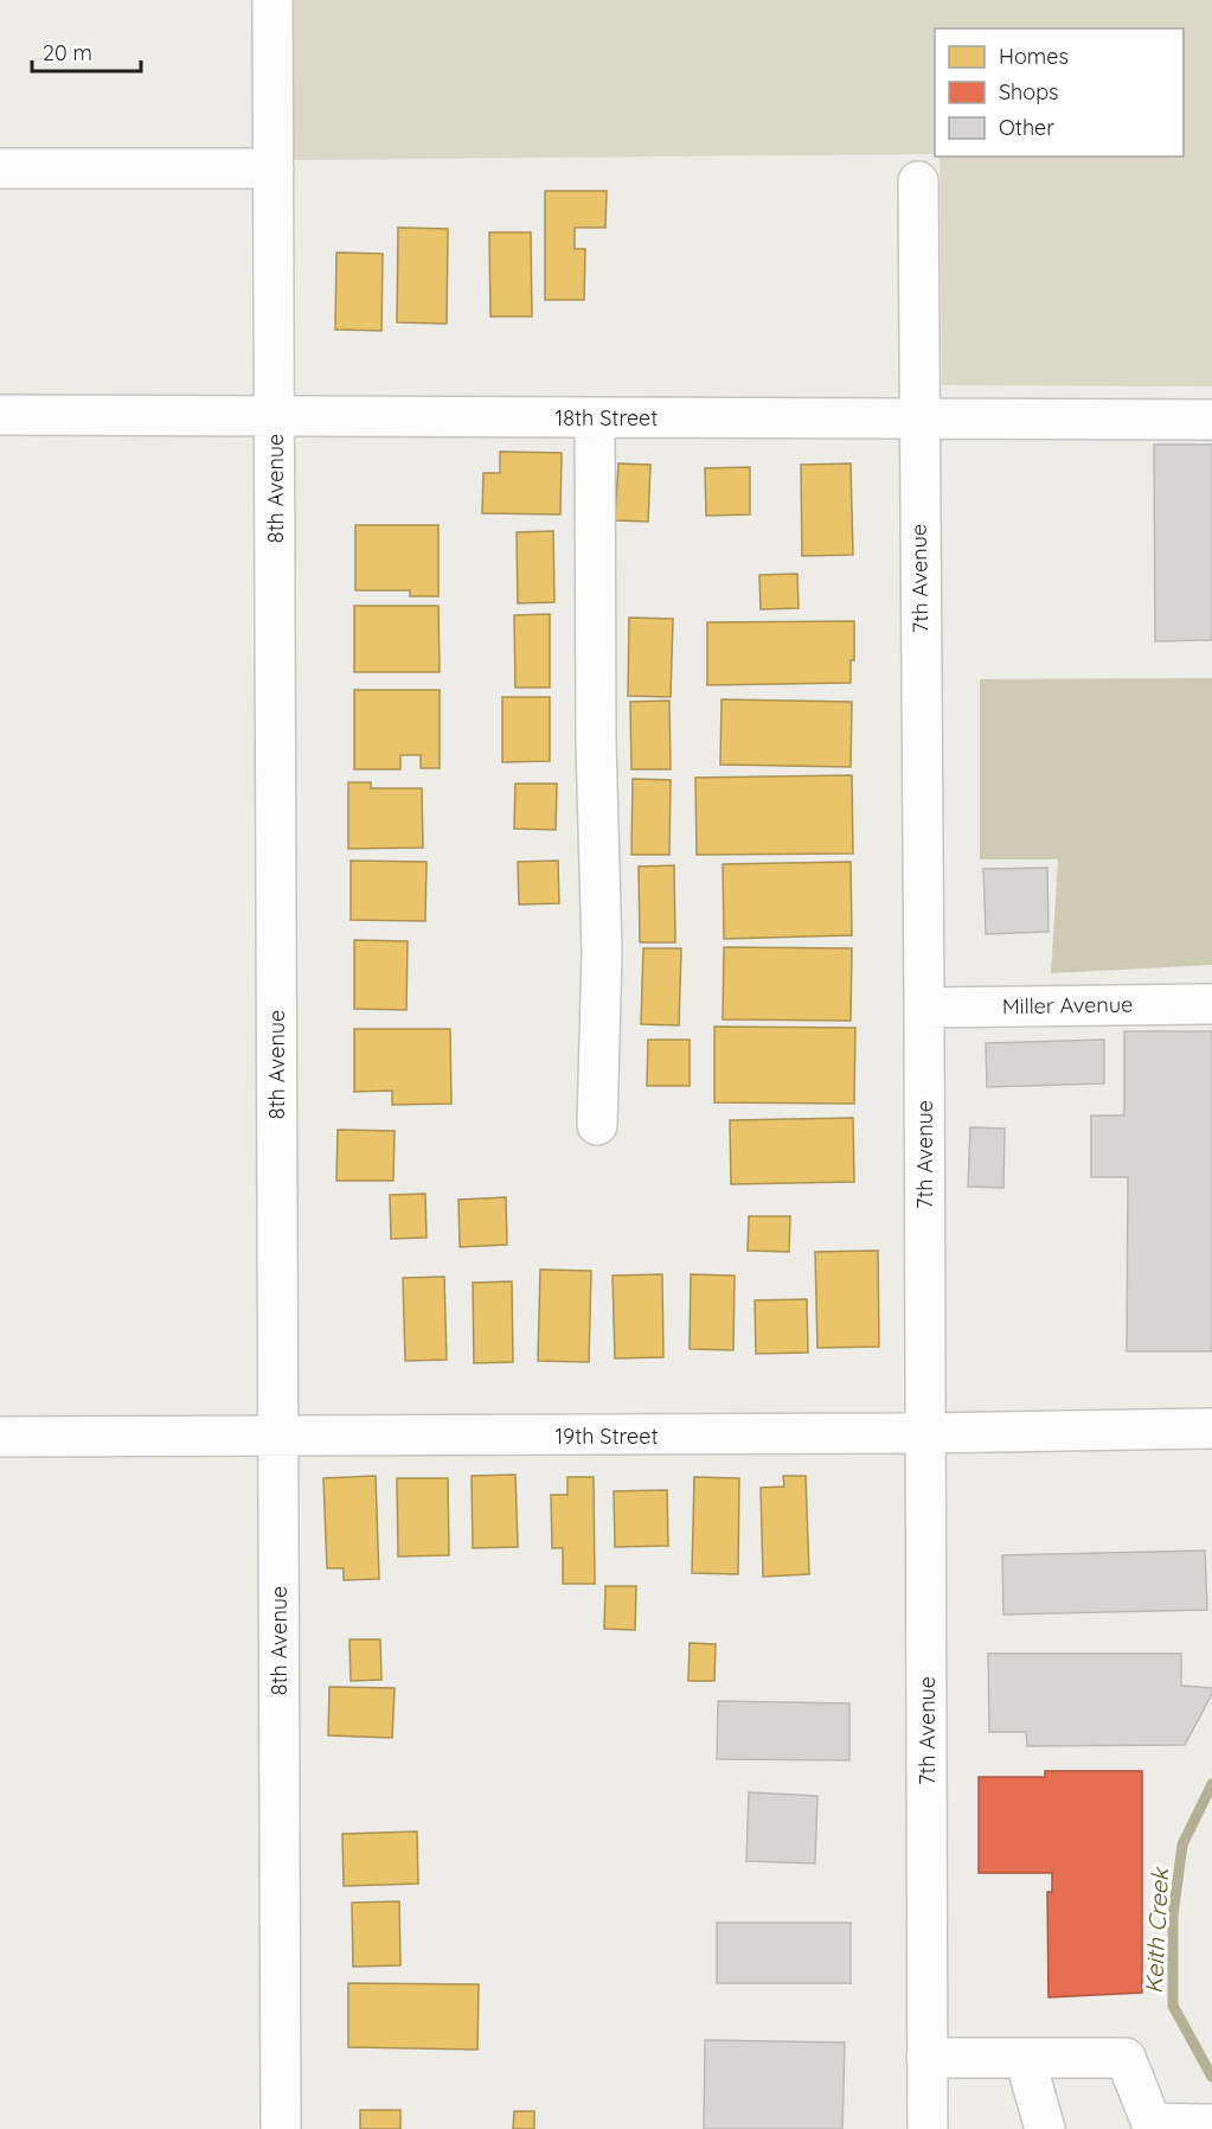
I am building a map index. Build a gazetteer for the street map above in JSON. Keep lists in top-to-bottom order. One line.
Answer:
{"streets":{"street":["18th Street","8th Avenue","7th Avenue","Miller Avenue","19th Street"]},"crossings":[["18th Street","8th Avenue"],["18th Street","7th Avenue"],["8th Avenue","19th Street"],["7th Avenue","Miller Avenue"],["7th Avenue","19th Street"]],"water":["Keith Creek"],"legend":["Homes","Shops","Other"],"scale_bar":"20 m"}
